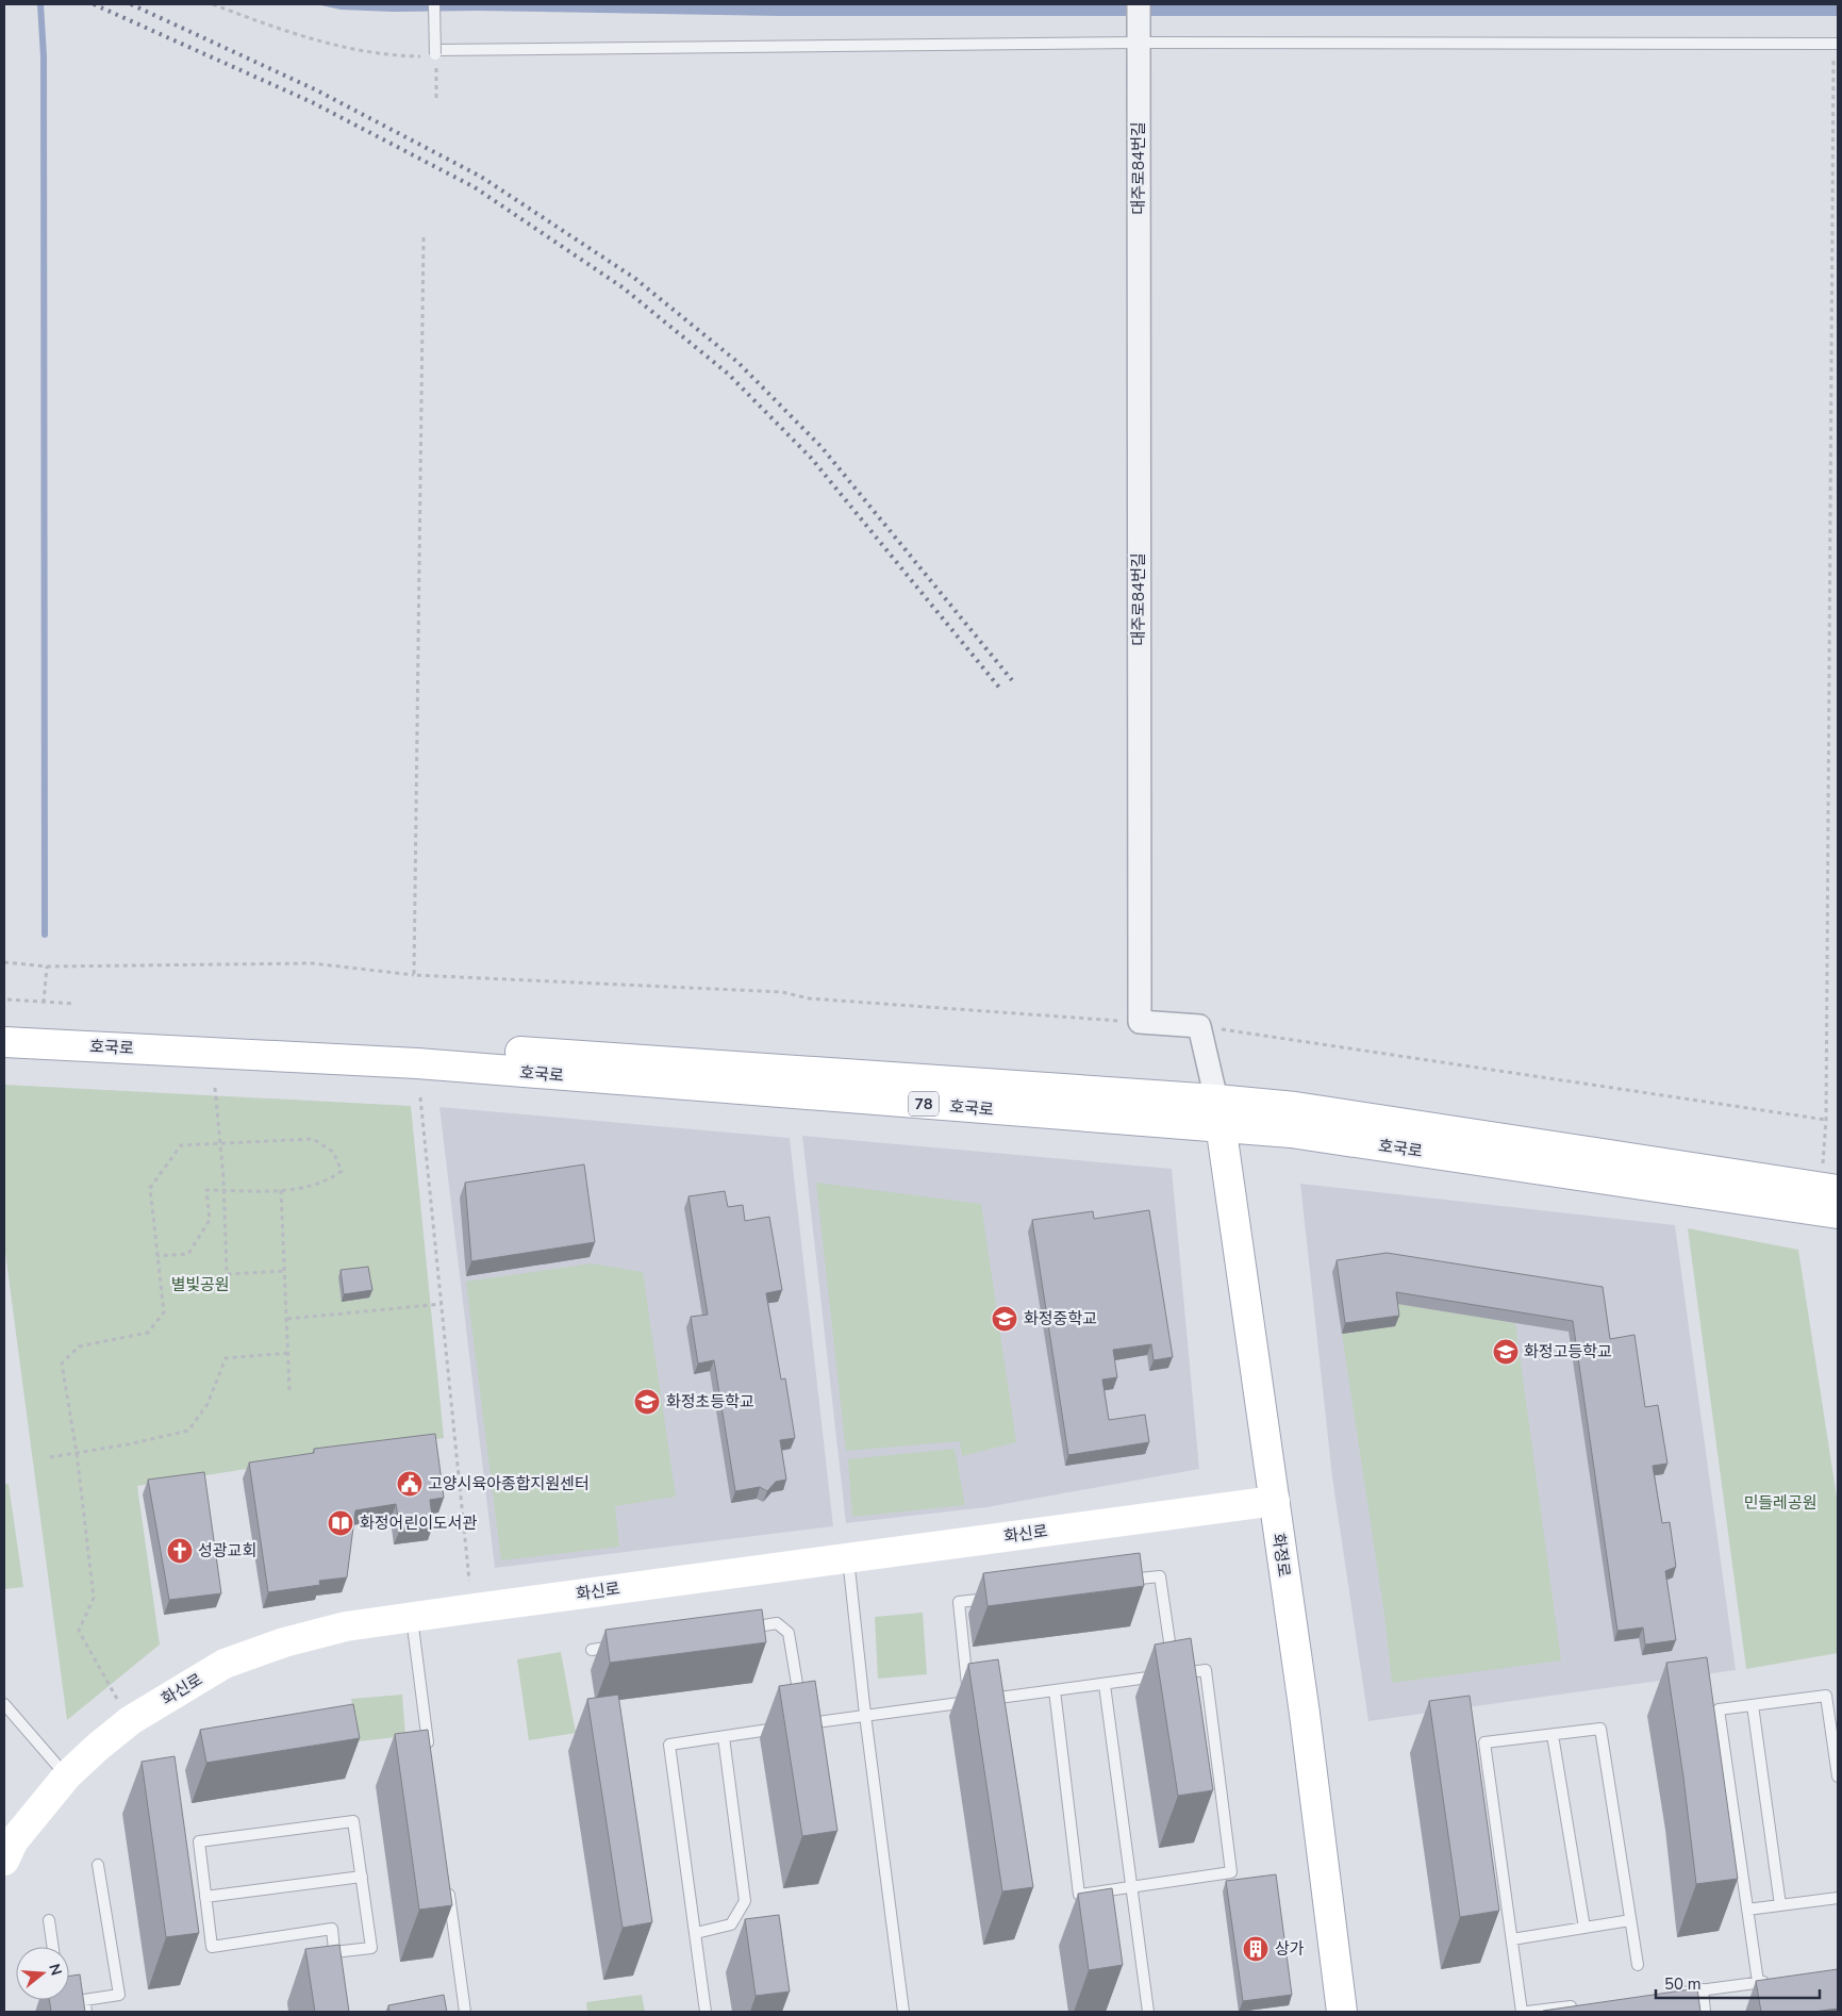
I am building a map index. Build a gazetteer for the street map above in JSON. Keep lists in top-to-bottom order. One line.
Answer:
{"streets":{"main road":["호국로","78","화신로","화정로"],"street":["대주로84번길"]},"crossings":[["호국로","화정로"],["화신로","화정로"]],"parks":["별빛공원","민들레공원"],"places":{"school or university":["화정중학교","화정고등학교","화정초등학교"],"public building":["고양시육아종합지원센터"],"library":["화정어린이도서관"],"church":["성광교회"],"building":["상가"]},"scale_bar":"50 m","north":"right"}
